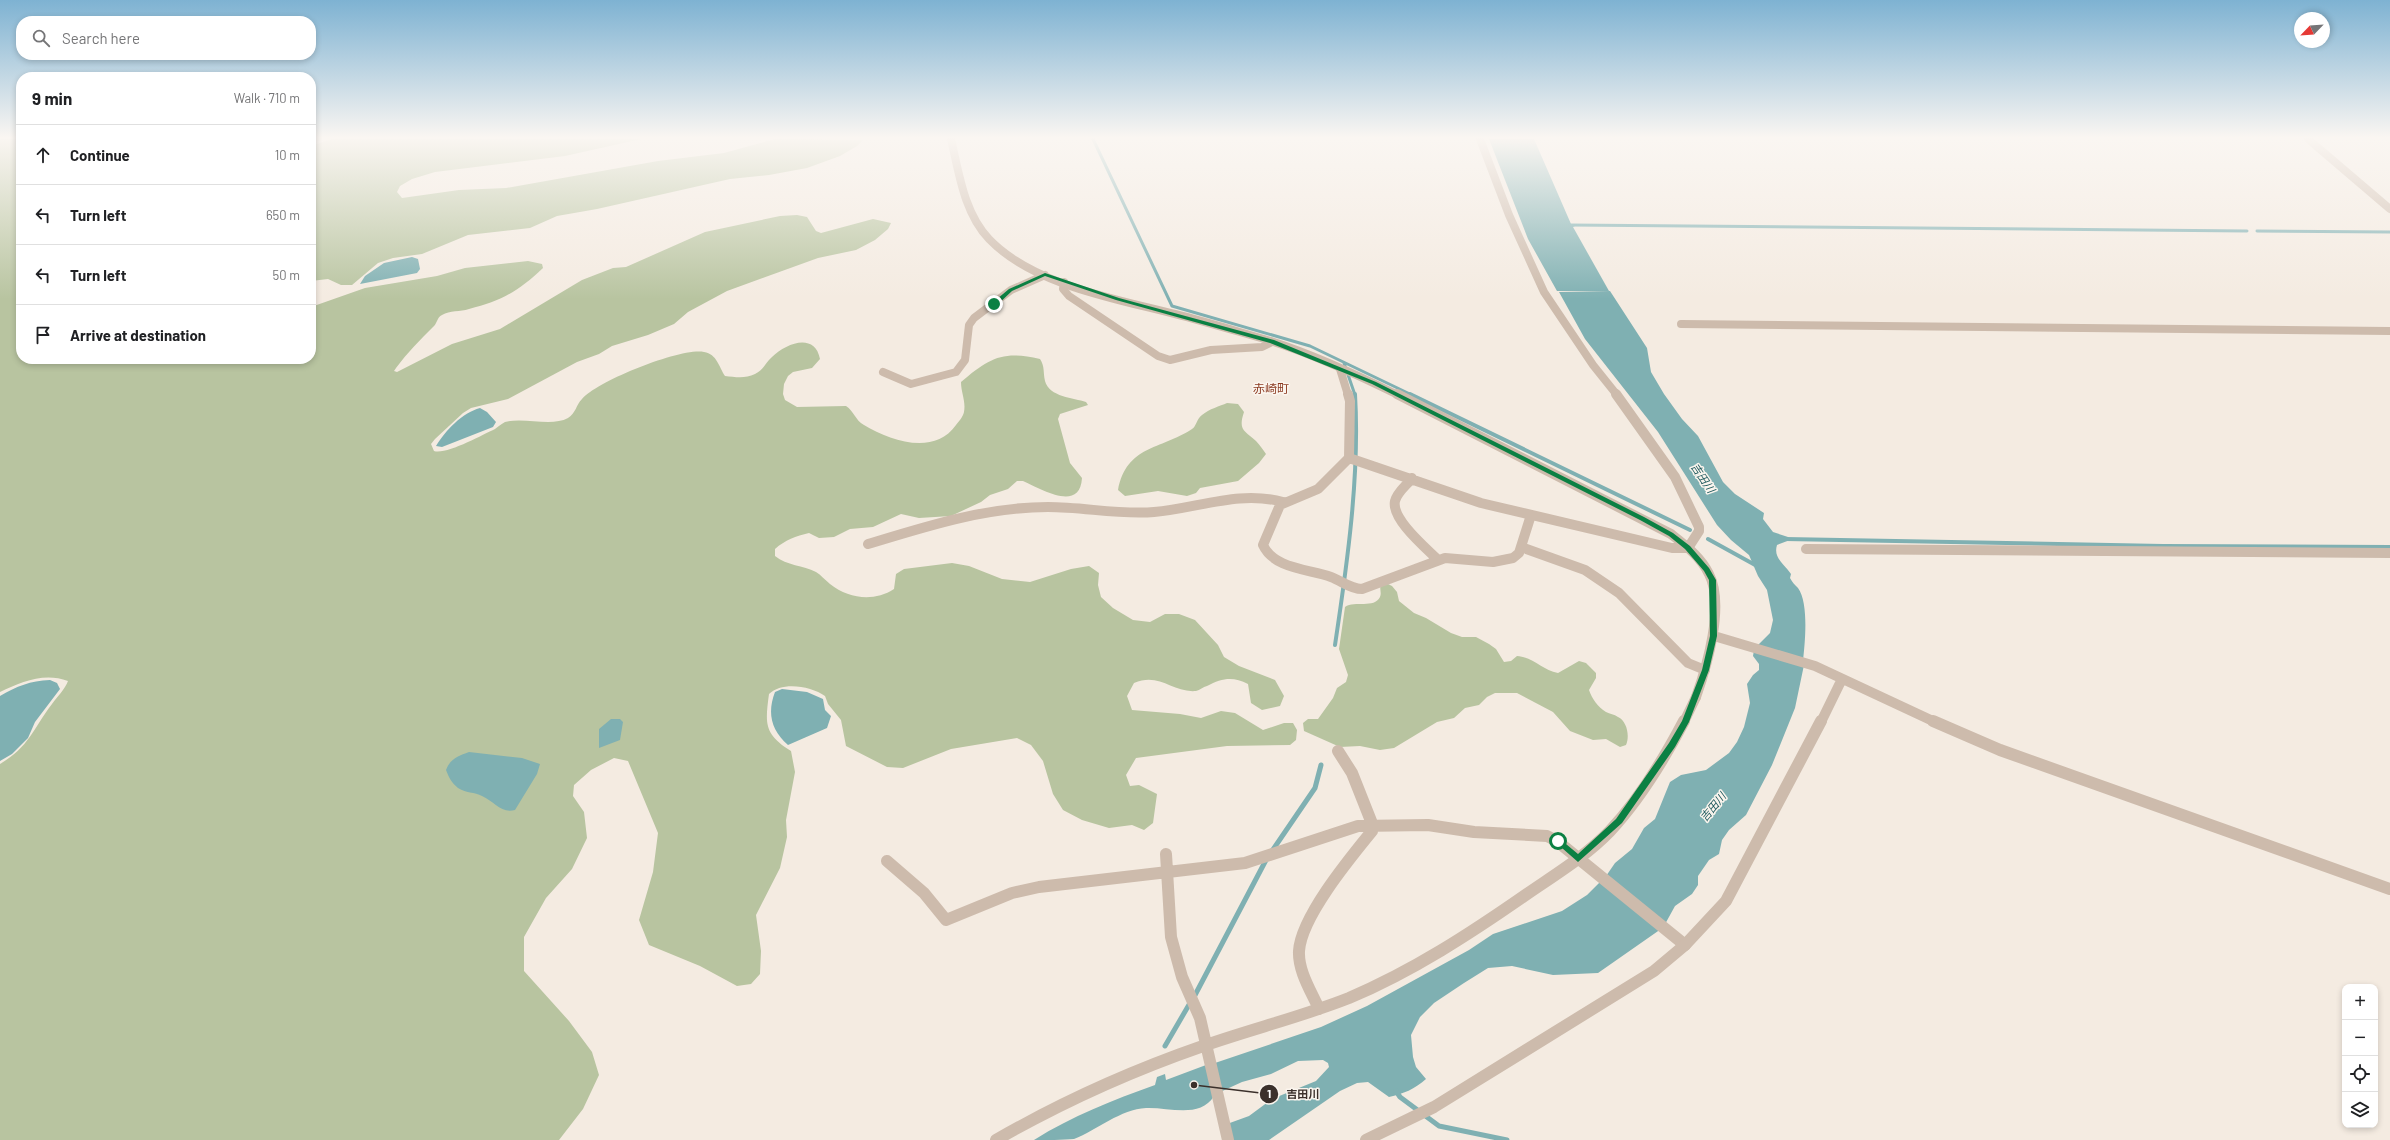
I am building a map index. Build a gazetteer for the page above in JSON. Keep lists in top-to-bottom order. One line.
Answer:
{"districts":["赤崎町"],"water":["吉田川"],"places":["吉田川"],"north":"bottom left","page":{"search":"Search here","heading":["9 min","Walk · 710 m"],"list":[["Continue","10 m"],["Turn left","650 m"],["Turn left","50 m"],"Arrive at destination"],"map_buttons":["+","−"]}}
